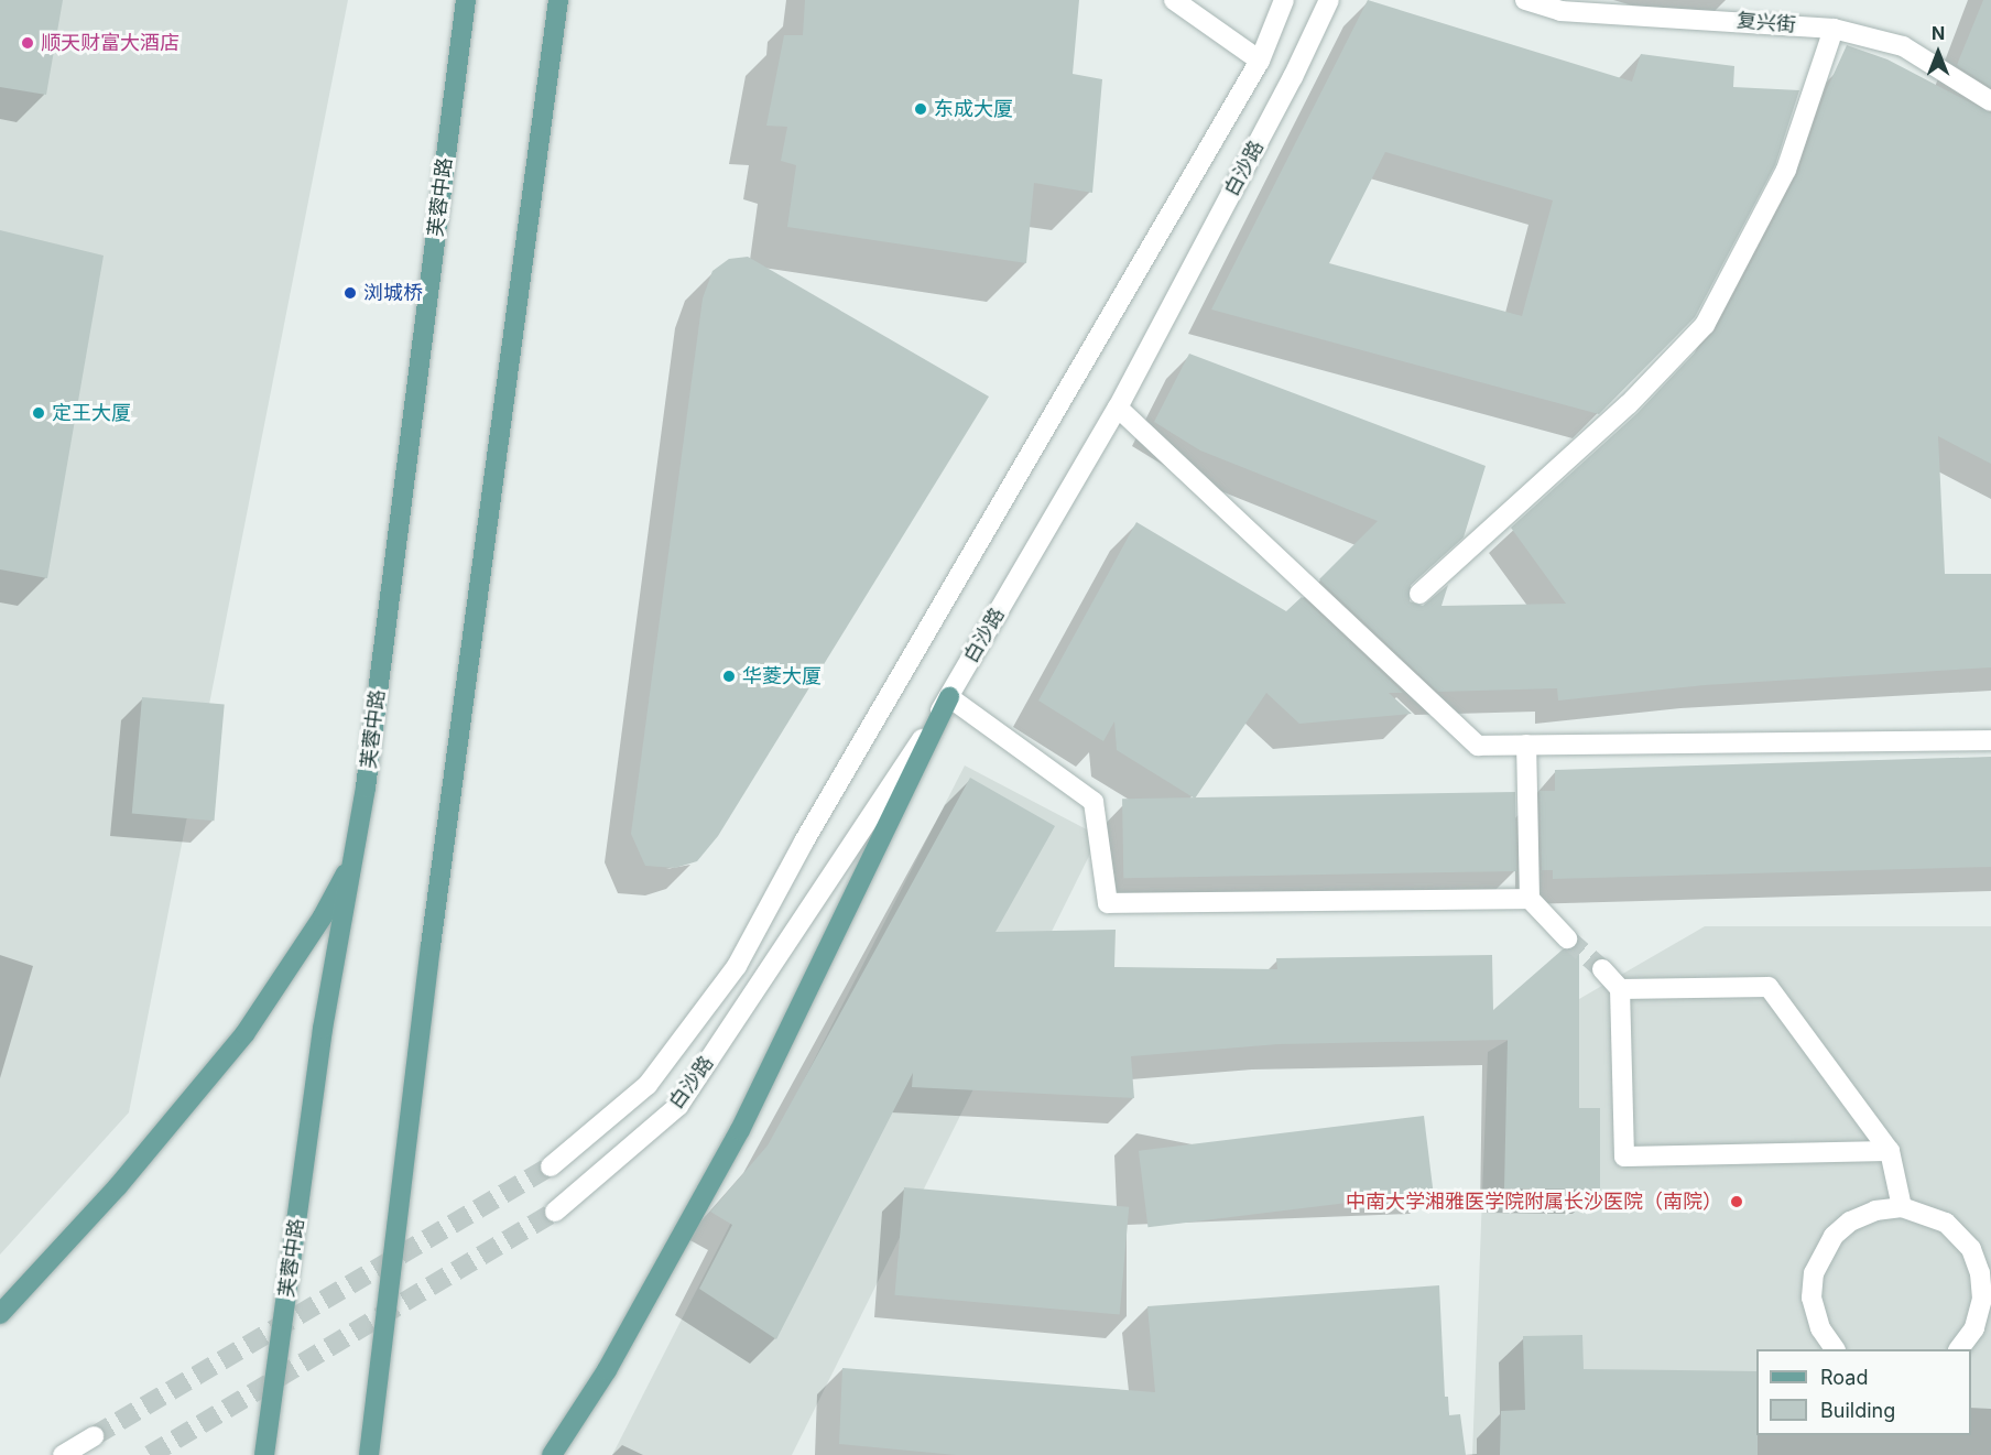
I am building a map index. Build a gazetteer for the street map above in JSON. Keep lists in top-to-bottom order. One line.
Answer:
{"streets":{"main road":["芙蓉中路"],"street":["复兴街","白沙路"]},"places":["顺天财富大酒店","东成大厦","浏城桥","定王大厦","华菱大厦","中南大学湘雅医学院附属长沙医院（南院）"],"legend":["Road","Building"],"north":"top"}
